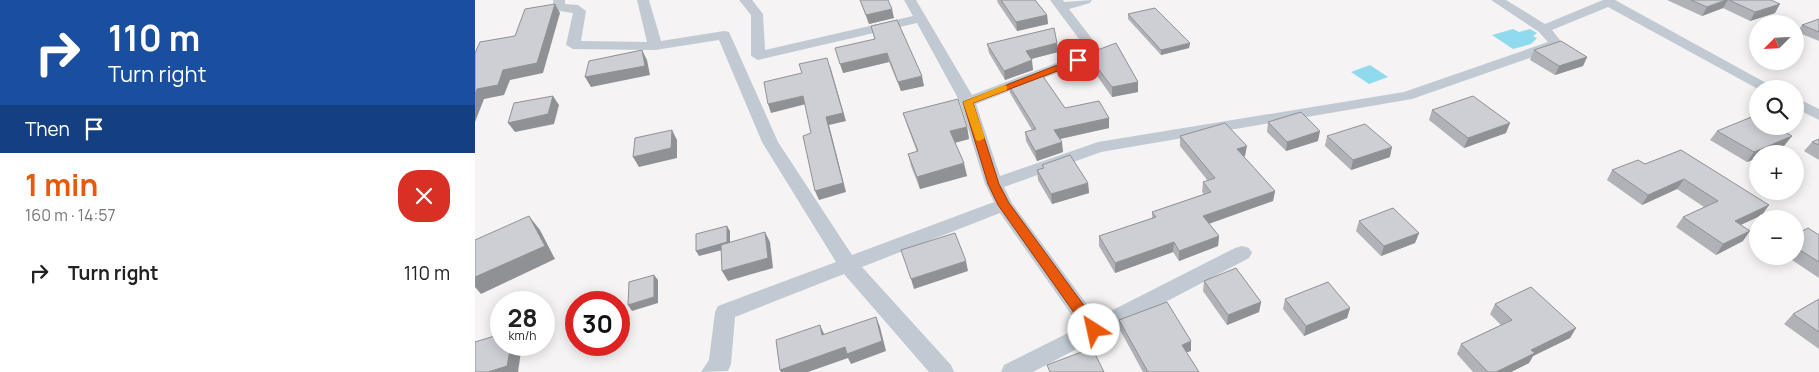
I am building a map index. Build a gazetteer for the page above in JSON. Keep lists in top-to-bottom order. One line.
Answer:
{"north":"bottom left","page":{"turn":["110 m","Turn right"],"map_buttons":["+","−"],"then":"Then","heading":["1 min","160 m · 14:57"],"list":[{"name":"Turn right","value":"110 m"}],"speed":"28 km/h","limit":"30"}}
